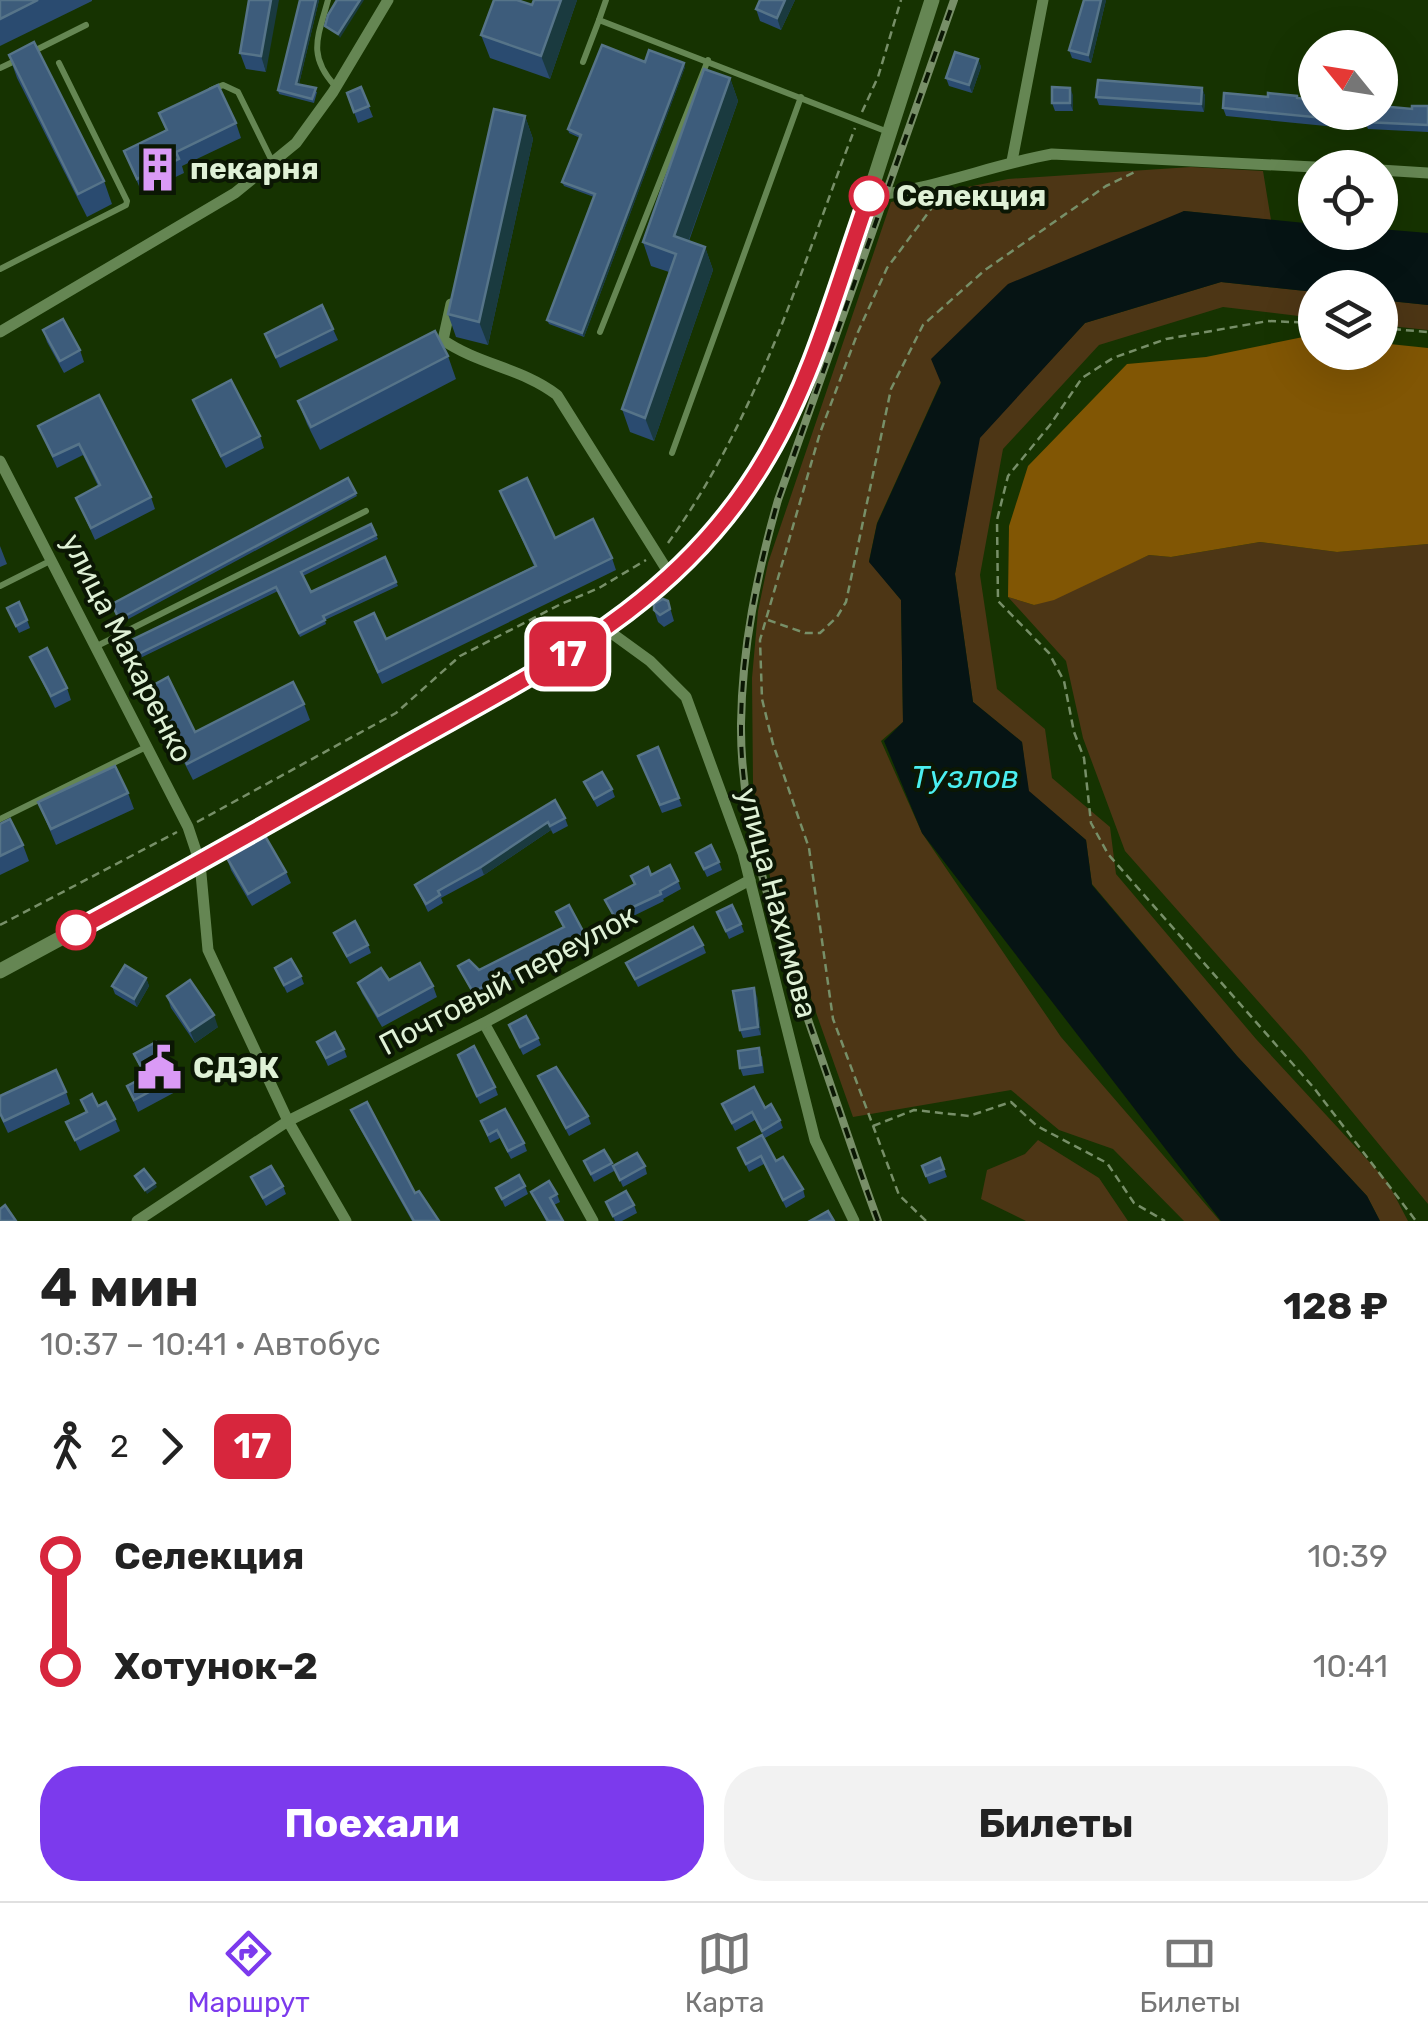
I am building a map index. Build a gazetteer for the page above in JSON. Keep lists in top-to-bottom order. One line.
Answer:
{"streets":{"street":["улица Макаренко","улица Нахимова","Почтовый переулок"]},"crossings":[["улица Макаренко","Почтовый переулок"],["улица Нахимова","Почтовый переулок"]],"water":["Тузлов"],"places":{"building":["пекарня"],"other":["Селекция"],"public building":["СДЭК"]},"lines":["bus line 17"],"north":"top left","page":{"on_map":"17","heading":["4 мин","10:37 – 10:41 · Автобус","128 ₽"],"legs":["2","17"],"list":[{"name":"Селекция","value":"10:39"},{"name":"Хотунок-2","value":"10:41"}],"buttons":["Поехали","Билеты"],"tabs":["Маршрут","Карта","Билеты"]}}
